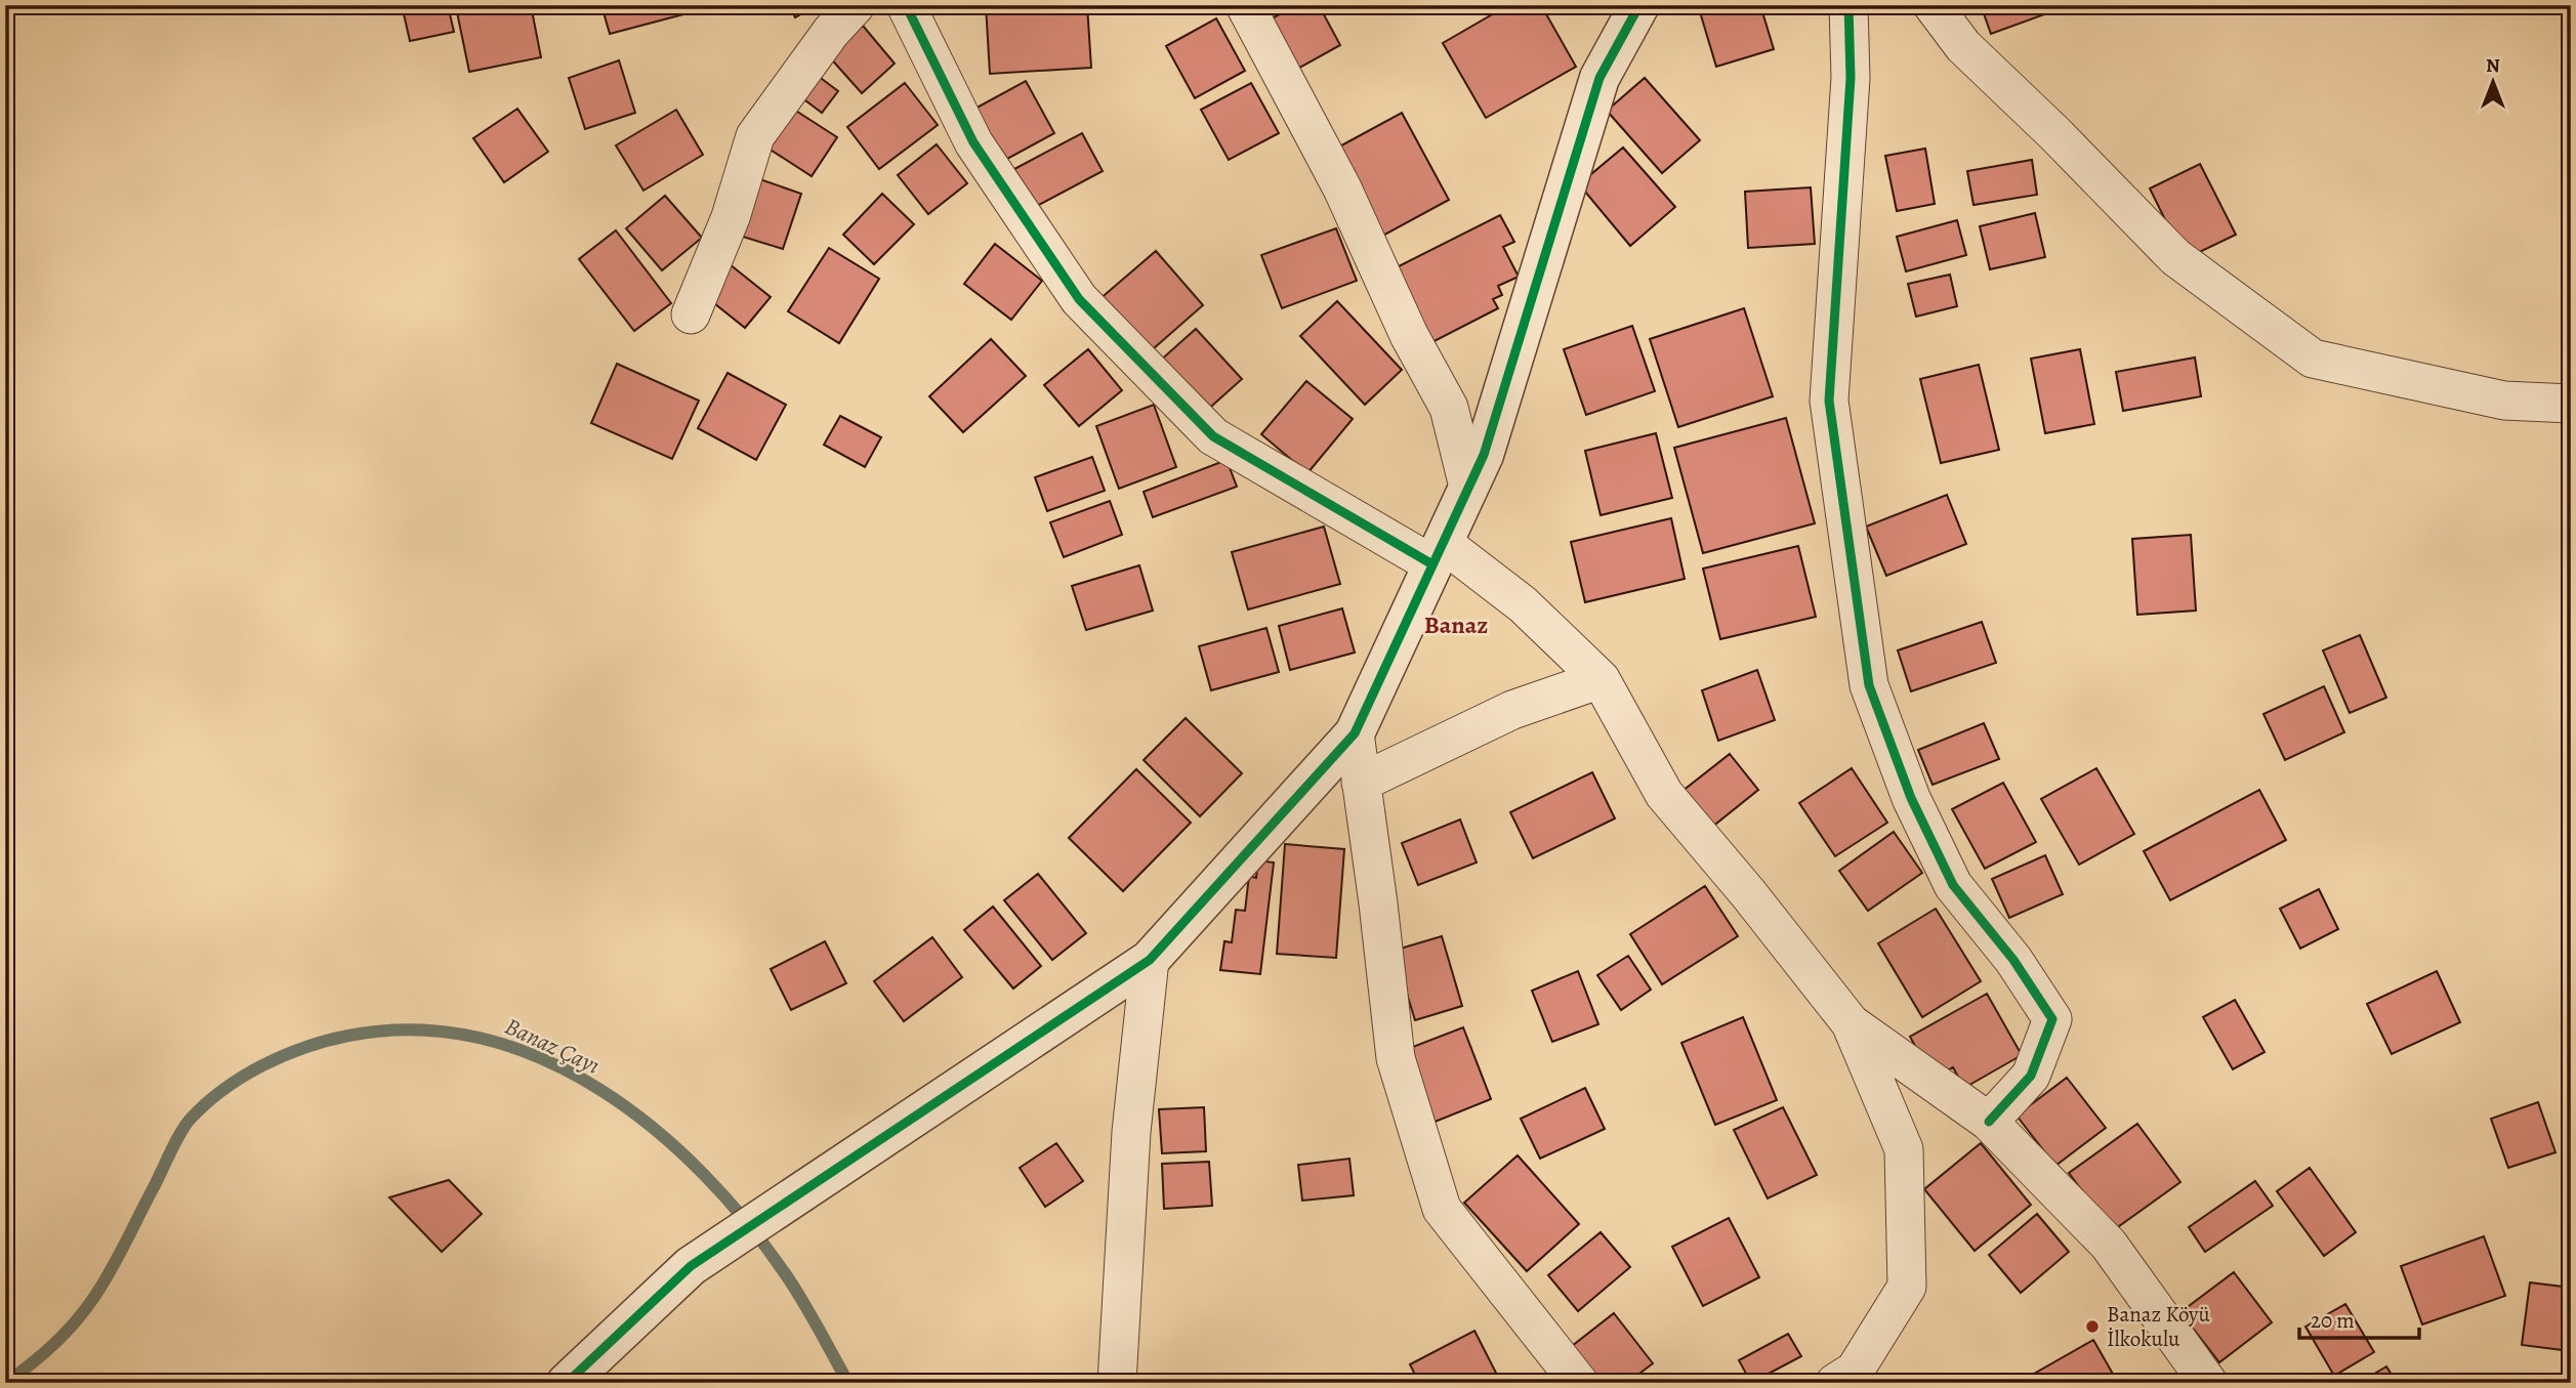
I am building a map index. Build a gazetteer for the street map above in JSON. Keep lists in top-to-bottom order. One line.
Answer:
{"districts":["Banaz"],"water":["Banaz Çayı"],"places":["Banaz Köyü İlkokulu"],"scale_bar":"20 m","north":"top"}
